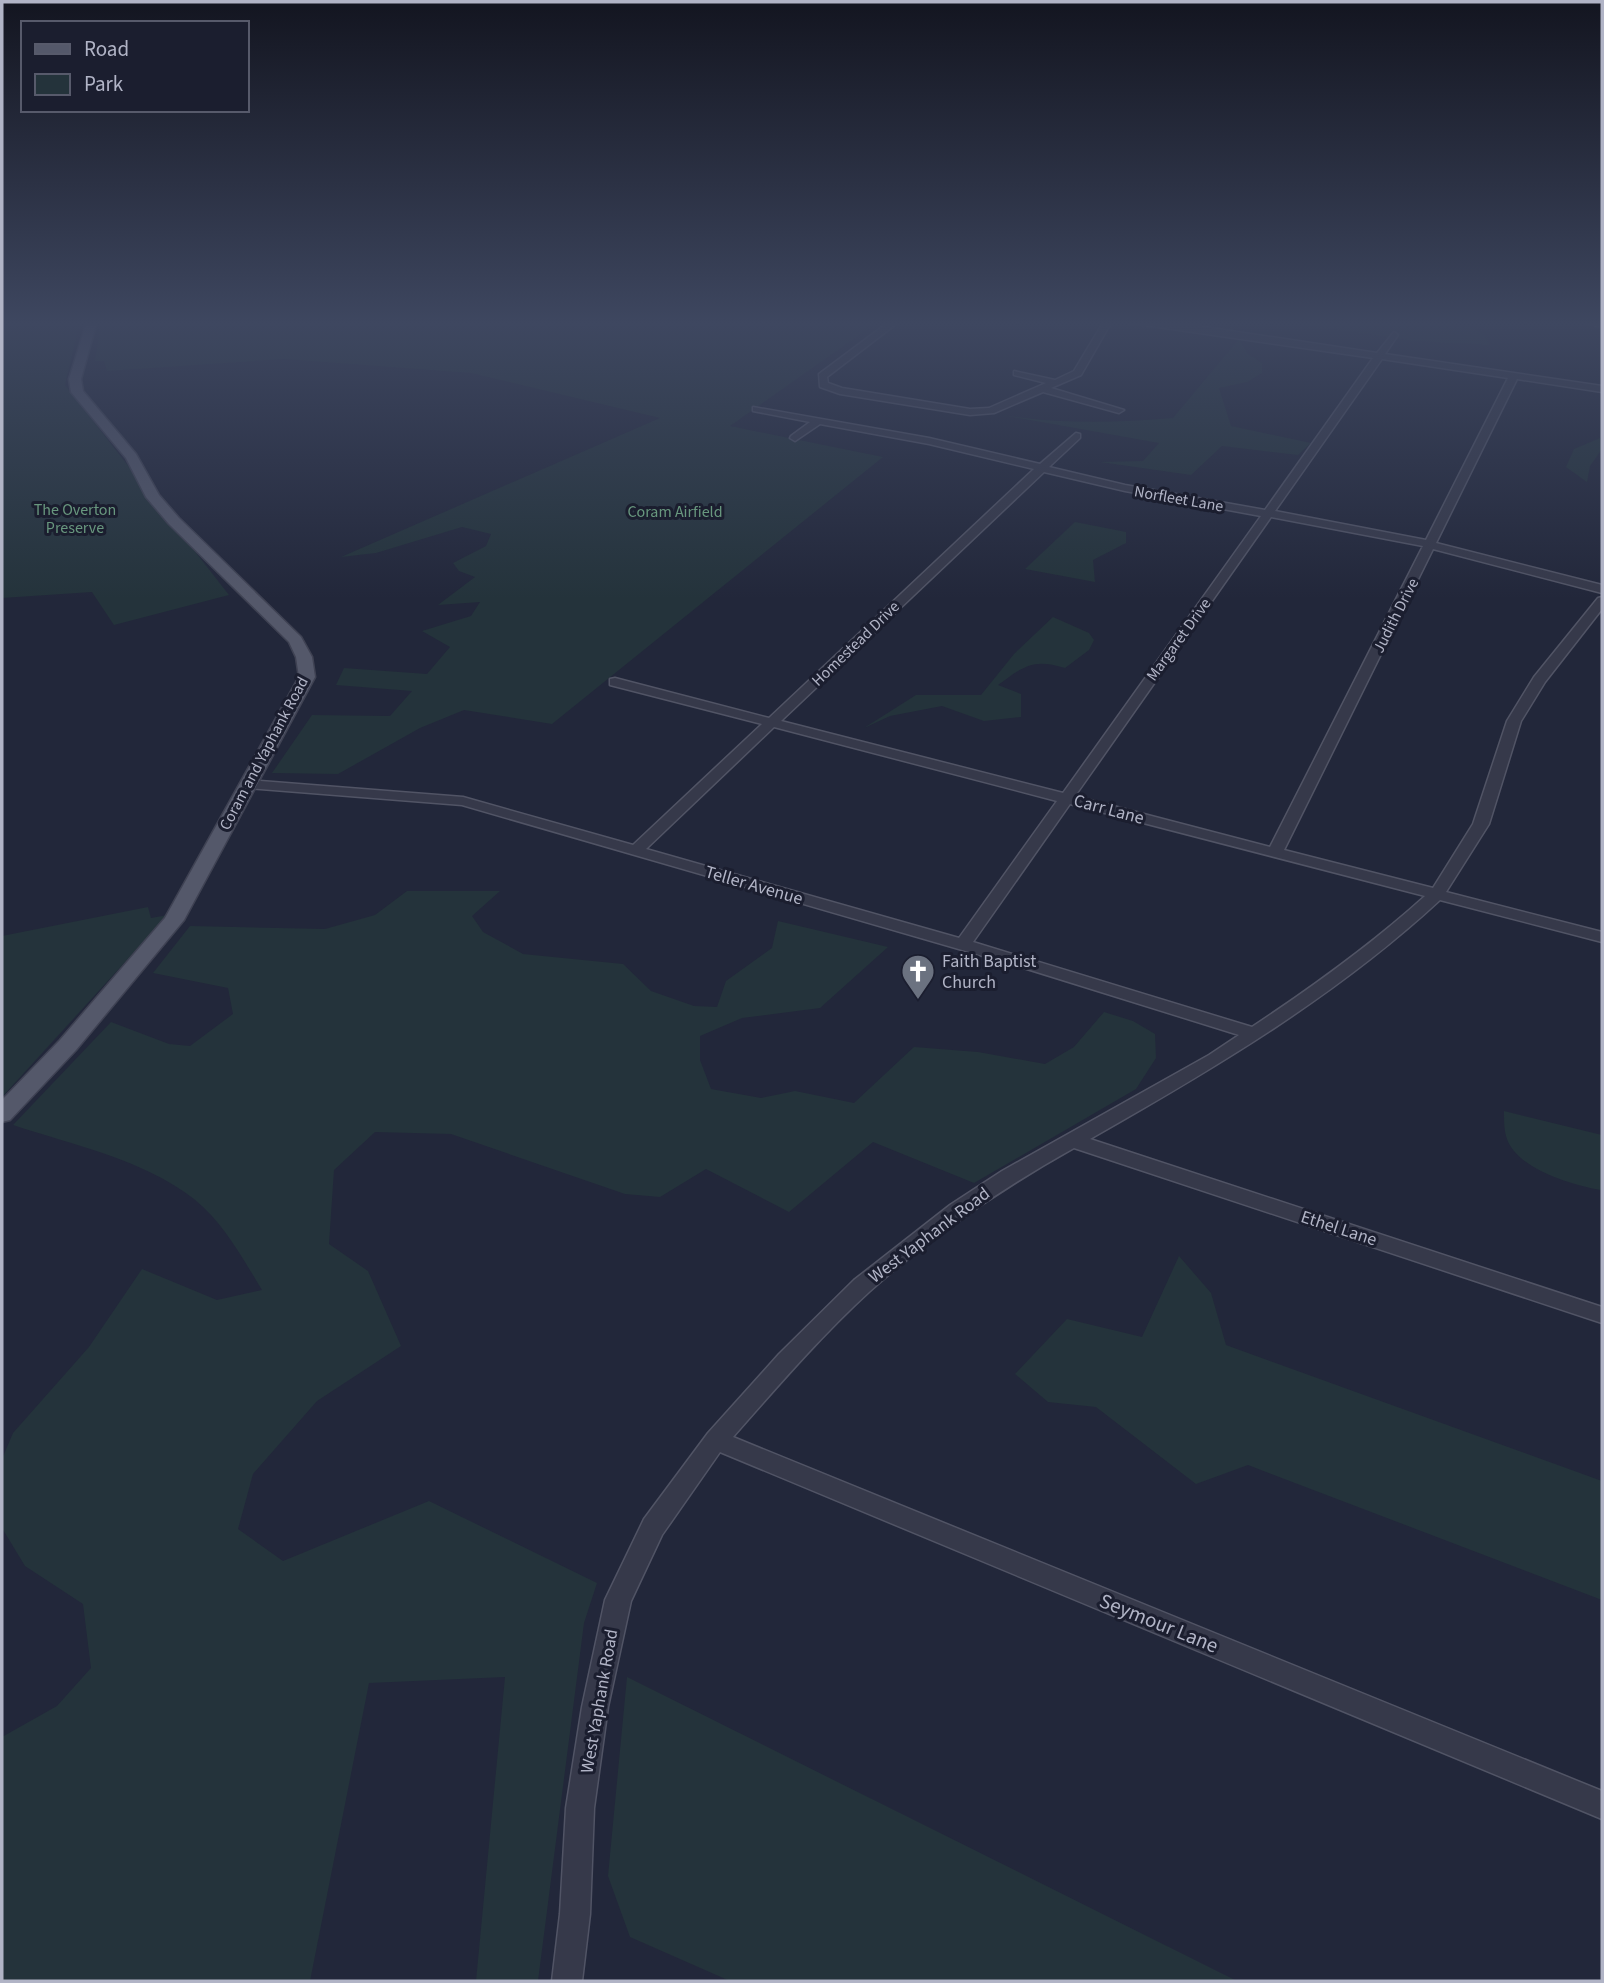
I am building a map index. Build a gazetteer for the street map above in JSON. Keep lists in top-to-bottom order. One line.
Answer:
{"streets":{"main road":["Coram and Yaphank Road"],"street":["Norfleet Lane","Judith Drive","Margaret Drive","Homestead Drive","Carr Lane","Teller Avenue","Ethel Lane","West Yaphank Road","Seymour Lane"]},"crossings":[["Norfleet Lane","Judith Drive"],["Norfleet Lane","Margaret Drive"],["Norfleet Lane","Homestead Drive"],["Judith Drive","Carr Lane"],["Margaret Drive","Carr Lane"],["Margaret Drive","Teller Avenue"],["Homestead Drive","Carr Lane"],["Homestead Drive","Teller Avenue"],["Coram and Yaphank Road","Teller Avenue"],["Carr Lane","West Yaphank Road"],["Teller Avenue","West Yaphank Road"],["Ethel Lane","West Yaphank Road"],["West Yaphank Road","Seymour Lane"]],"parks":["The Overton Preserve","Coram Airfield"],"places":{"church":["Faith Baptist Church"]},"legend":["Road","Park"]}
